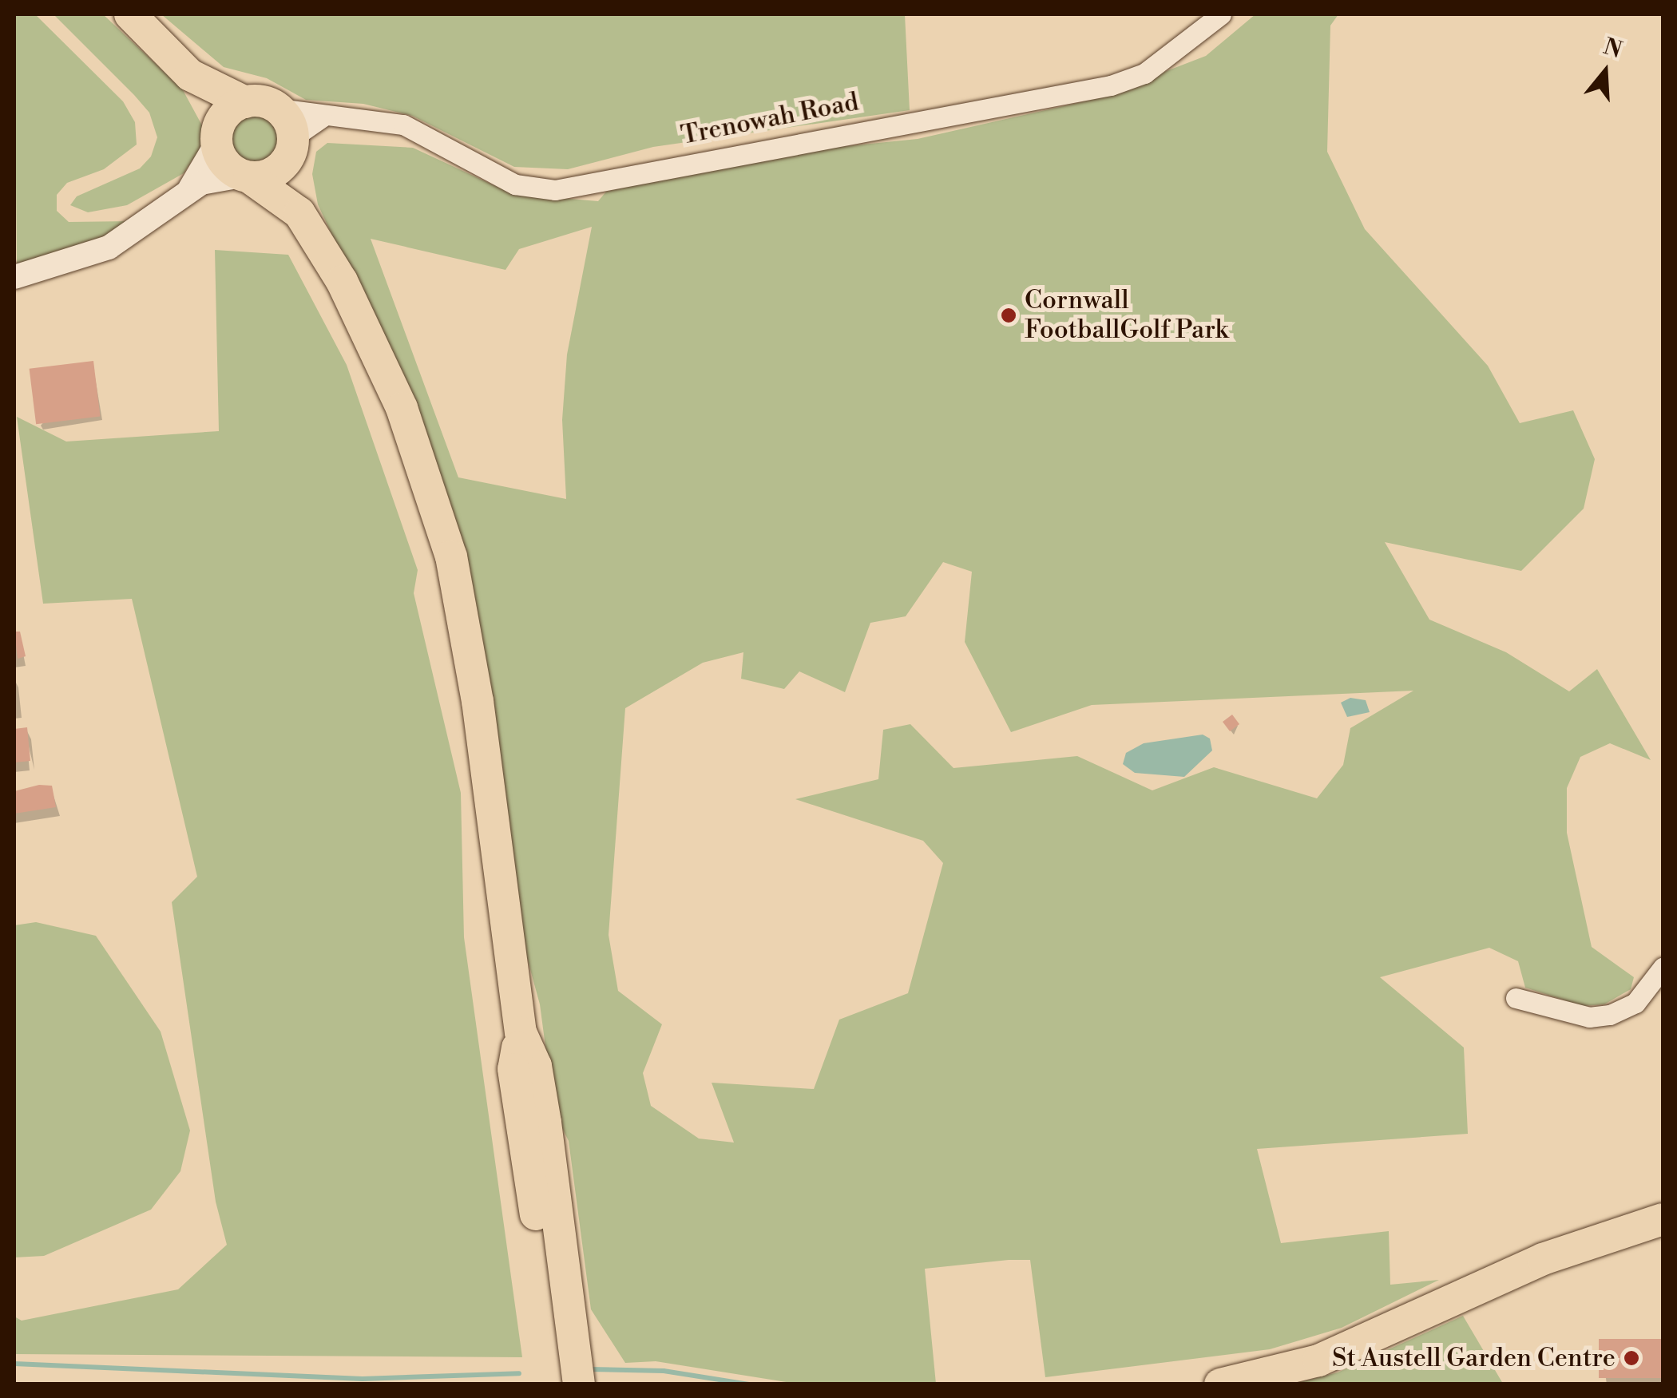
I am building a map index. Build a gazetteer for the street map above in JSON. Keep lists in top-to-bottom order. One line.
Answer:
{"streets":{"street":["Trenowah Road"]},"places":["Cornwall FootballGolf Park","St Austell Garden Centre"],"north":"top"}
